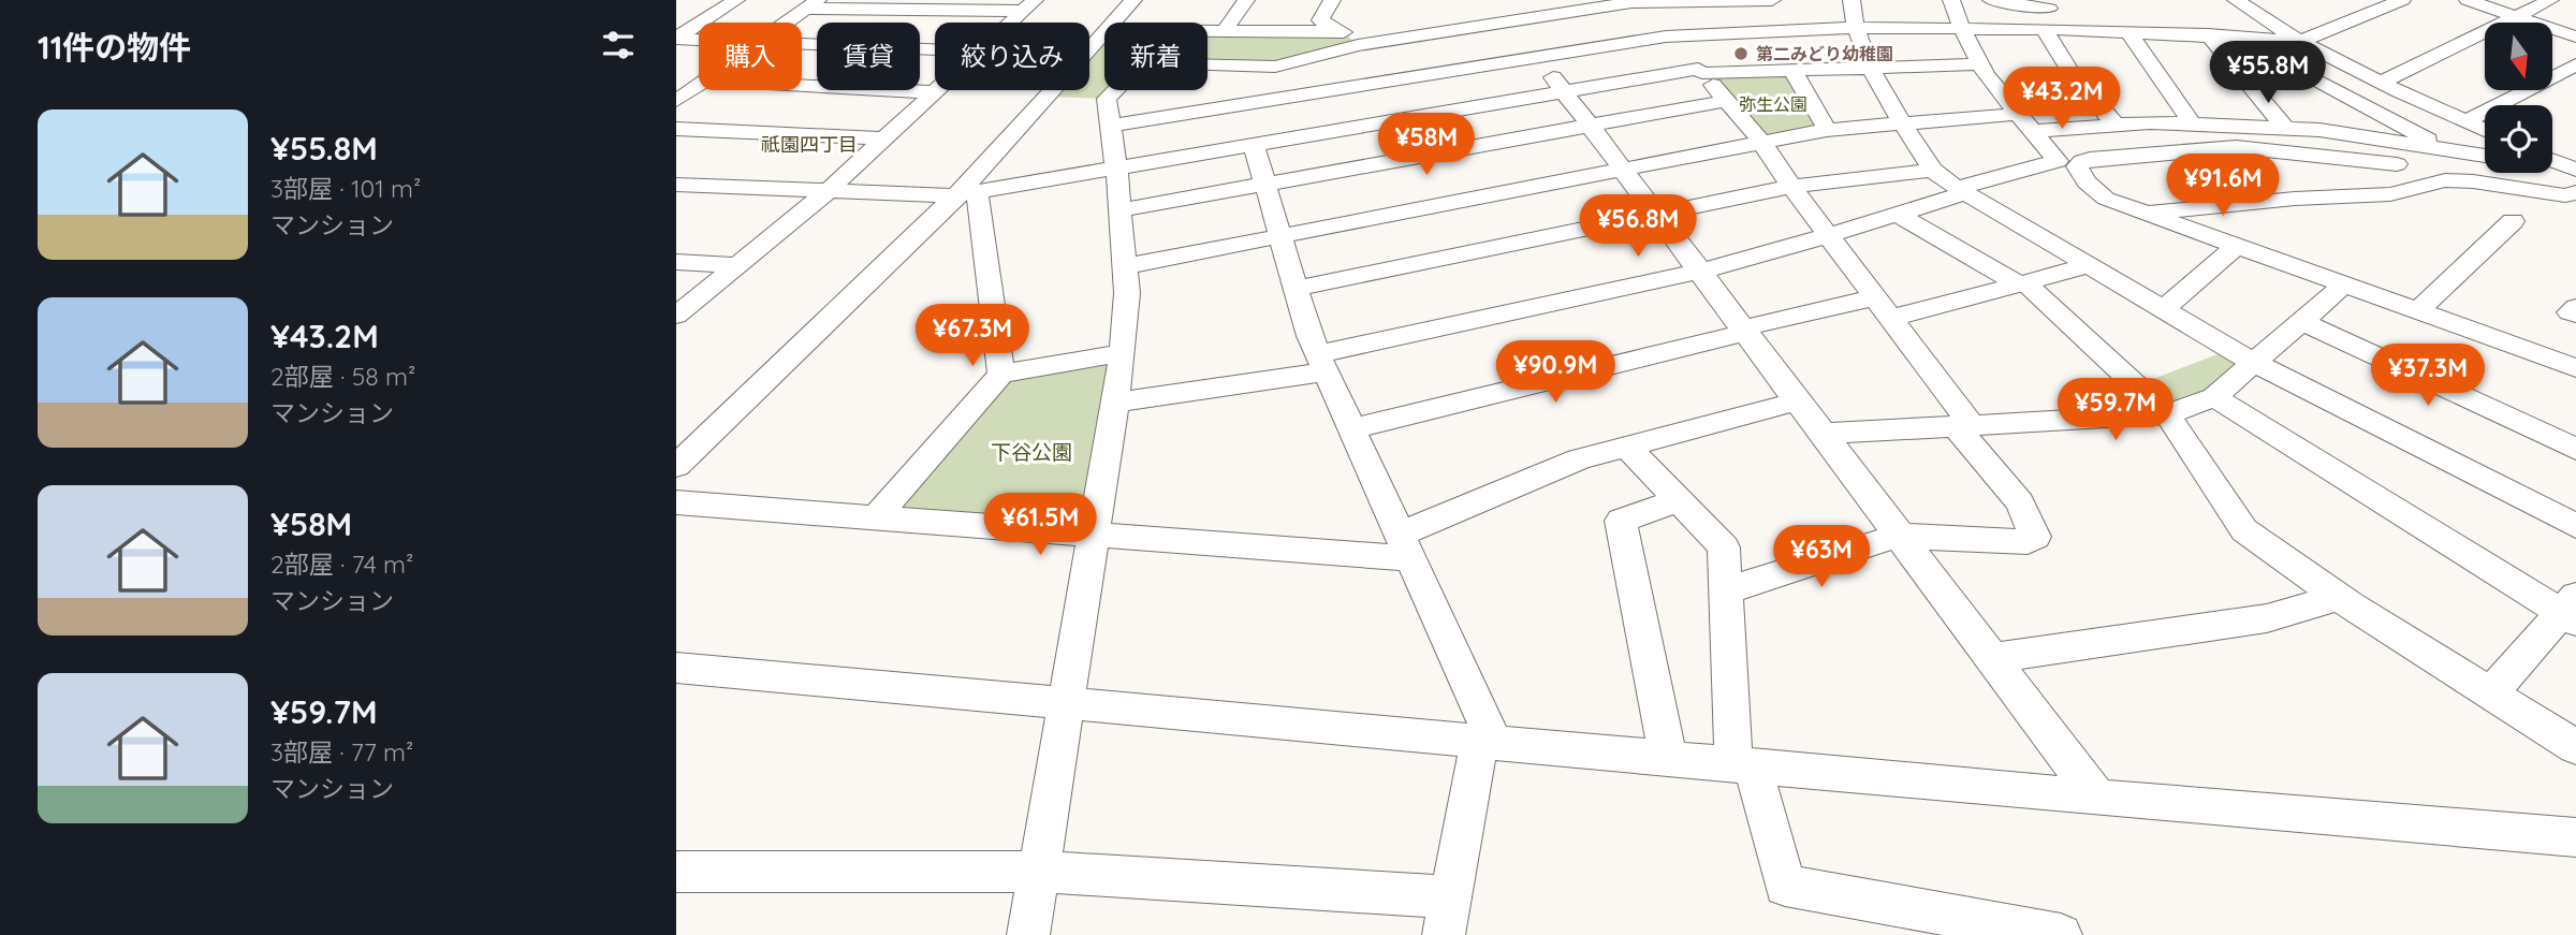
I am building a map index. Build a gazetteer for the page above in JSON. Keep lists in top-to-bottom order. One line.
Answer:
{"districts":["祇園四丁目"],"parks":["弥生公園","下谷公園"],"places":["第二みどり幼稚園"],"north":"bottom","page":{"heading":"11件の物件","chip":["購入","賃貸","絞り込み","新着"],"price":["¥55.8M","¥43.2M","¥58M","¥91.6M","¥56.8M","¥67.3M","¥90.9M","¥37.3M","¥59.7M","¥61.5M","¥63M"],"list":[{"name":"¥55.8M","note":"3部屋 · 101 m² · マンション"},{"name":"¥43.2M","note":"2部屋 · 58 m² · マンション"},{"name":"¥58M","note":"2部屋 · 74 m² · マンション"},{"name":"¥59.7M","note":"3部屋 · 77 m² · マンション"}]}}
